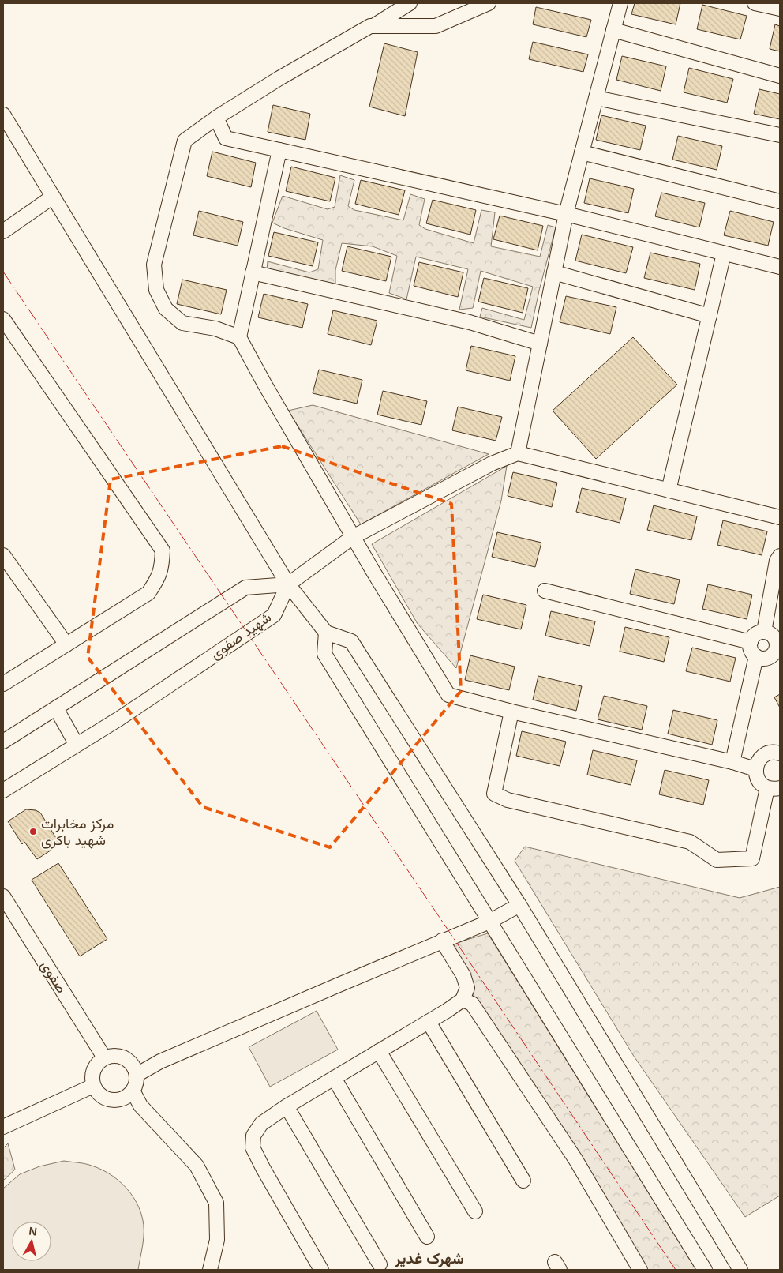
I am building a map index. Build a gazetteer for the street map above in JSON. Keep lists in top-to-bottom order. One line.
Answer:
{"streets":{"street":["شهید صفوی","صفوی"]},"districts":["شهرک غدیر"],"places":["مرکز مخابرات شهید باکری"],"north":"top"}
